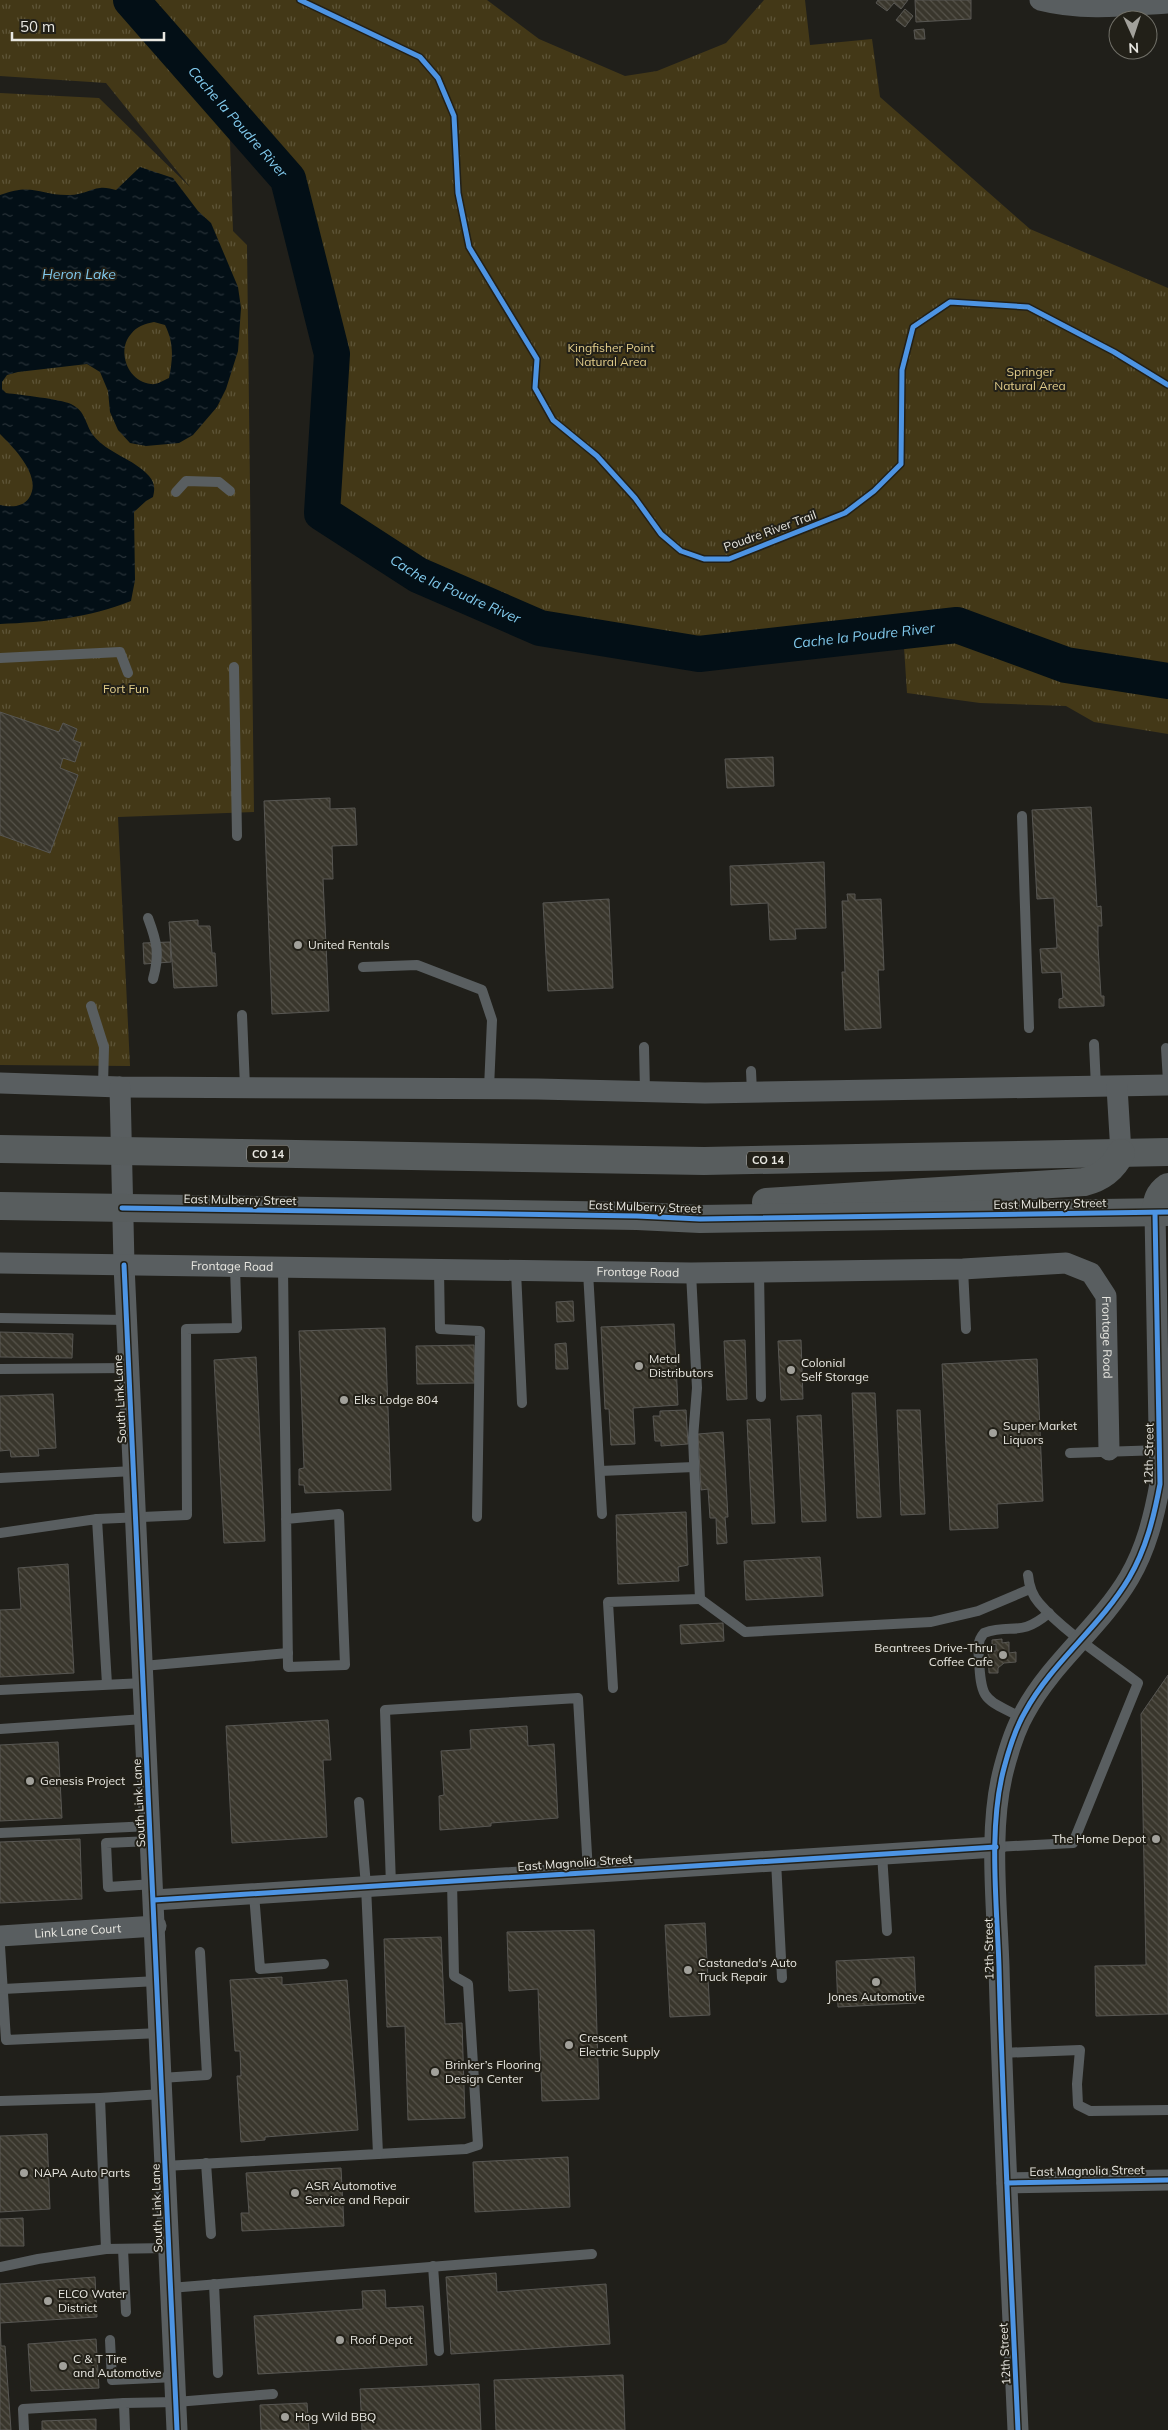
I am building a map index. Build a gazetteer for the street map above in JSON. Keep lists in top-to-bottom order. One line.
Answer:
{"streets":{"highway":["CO 14","East Mulberry Street"],"street":["Frontage Road","South Link Lane","12th Street","East Magnolia Street","Link Lane Court"],"cycle path":["Poudre River Trail"]},"crossings":[["CO 14","South Link Lane"],["East Mulberry Street","South Link Lane"],["East Mulberry Street","12th Street"],["Frontage Road","South Link Lane"],["South Link Lane","East Magnolia Street"],["South Link Lane","Link Lane Court"],["12th Street","East Magnolia Street"]],"water":["Cache la Poudre River","Heron Lake"],"parks":["Kingfisher Point Natural Area","Springer Natural Area","Fort Fun"],"places":["United Rentals","Metal Distributors","Colonial Self Storage","Elks Lodge 804","Super Market Liquors","Beantrees Drive-Thru Coffee Cafe","Genesis Project","The Home Depot","Castaneda's Auto Truck Repair","Jones Automotive","Crescent Electric Supply","Brinker’s Flooring Design Center","NAPA Auto Parts","ASR Automotive Service and Repair","ELCO Water District","Roof Depot","C & T Tire and Automotive","Hog Wild BBQ"],"scale_bar":"50 m","north":"bottom"}
